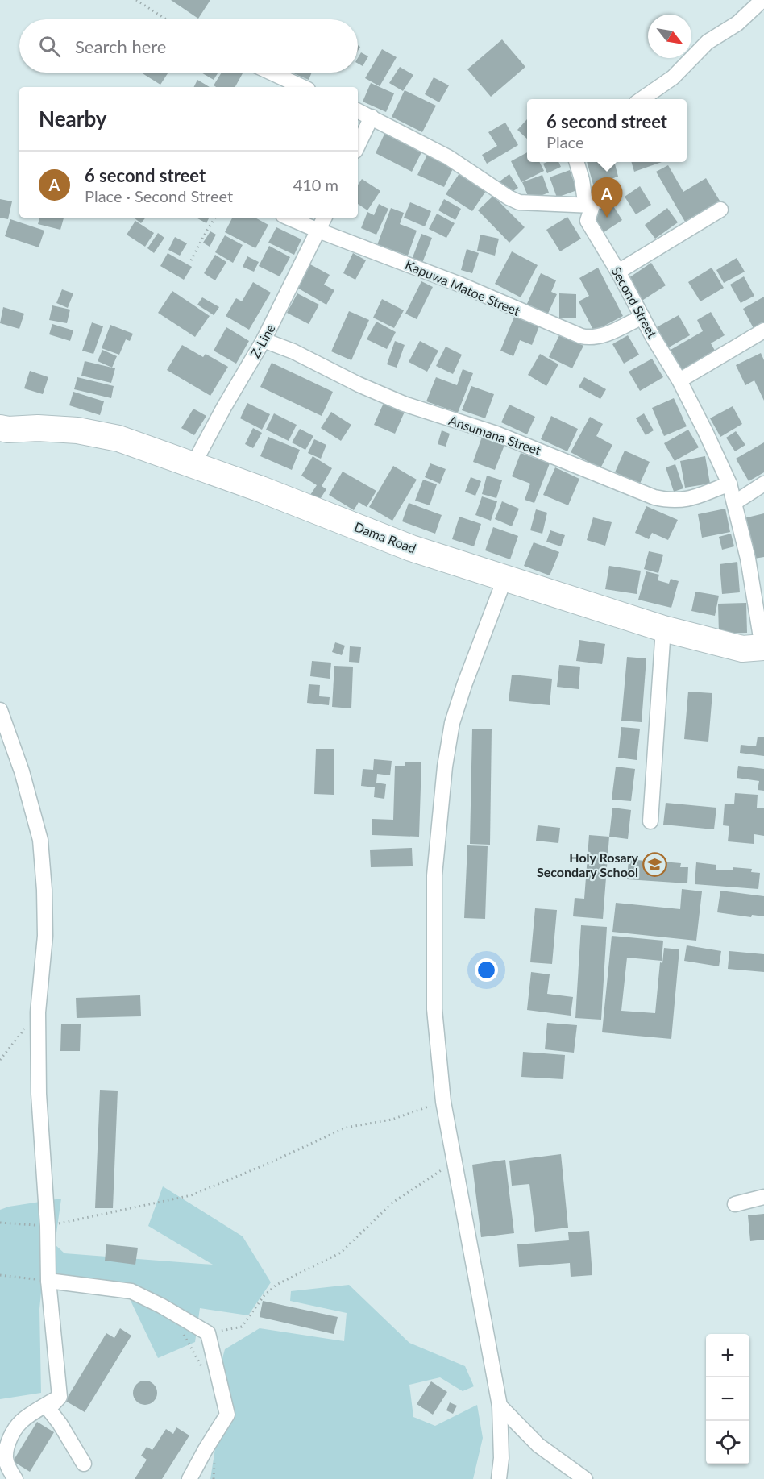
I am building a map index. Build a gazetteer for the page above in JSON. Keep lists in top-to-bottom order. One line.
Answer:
{"streets":{"highway":["Dama Road"],"street":["Kapuwa Matoe Street","Second Street","Z-Line","Ansumana Street"]},"crossings":[["Kapuwa Matoe Street","Second Street"],["Kapuwa Matoe Street","Z-Line"],["Second Street","Ansumana Street"],["Second Street","Dama Road"],["Z-Line","Ansumana Street"],["Z-Line","Dama Road"]],"places":{"school or university":["Holy Rosary Secondary School"]},"north":"bottom right","page":{"search":"Search here","heading":"Nearby","popup":["6 second street","Place"],"list":[{"mark":"A","name":"6 second street","note":"Place · Second Street","value":"410 m"}],"pins":"A","map_buttons":["+","−"]}}
